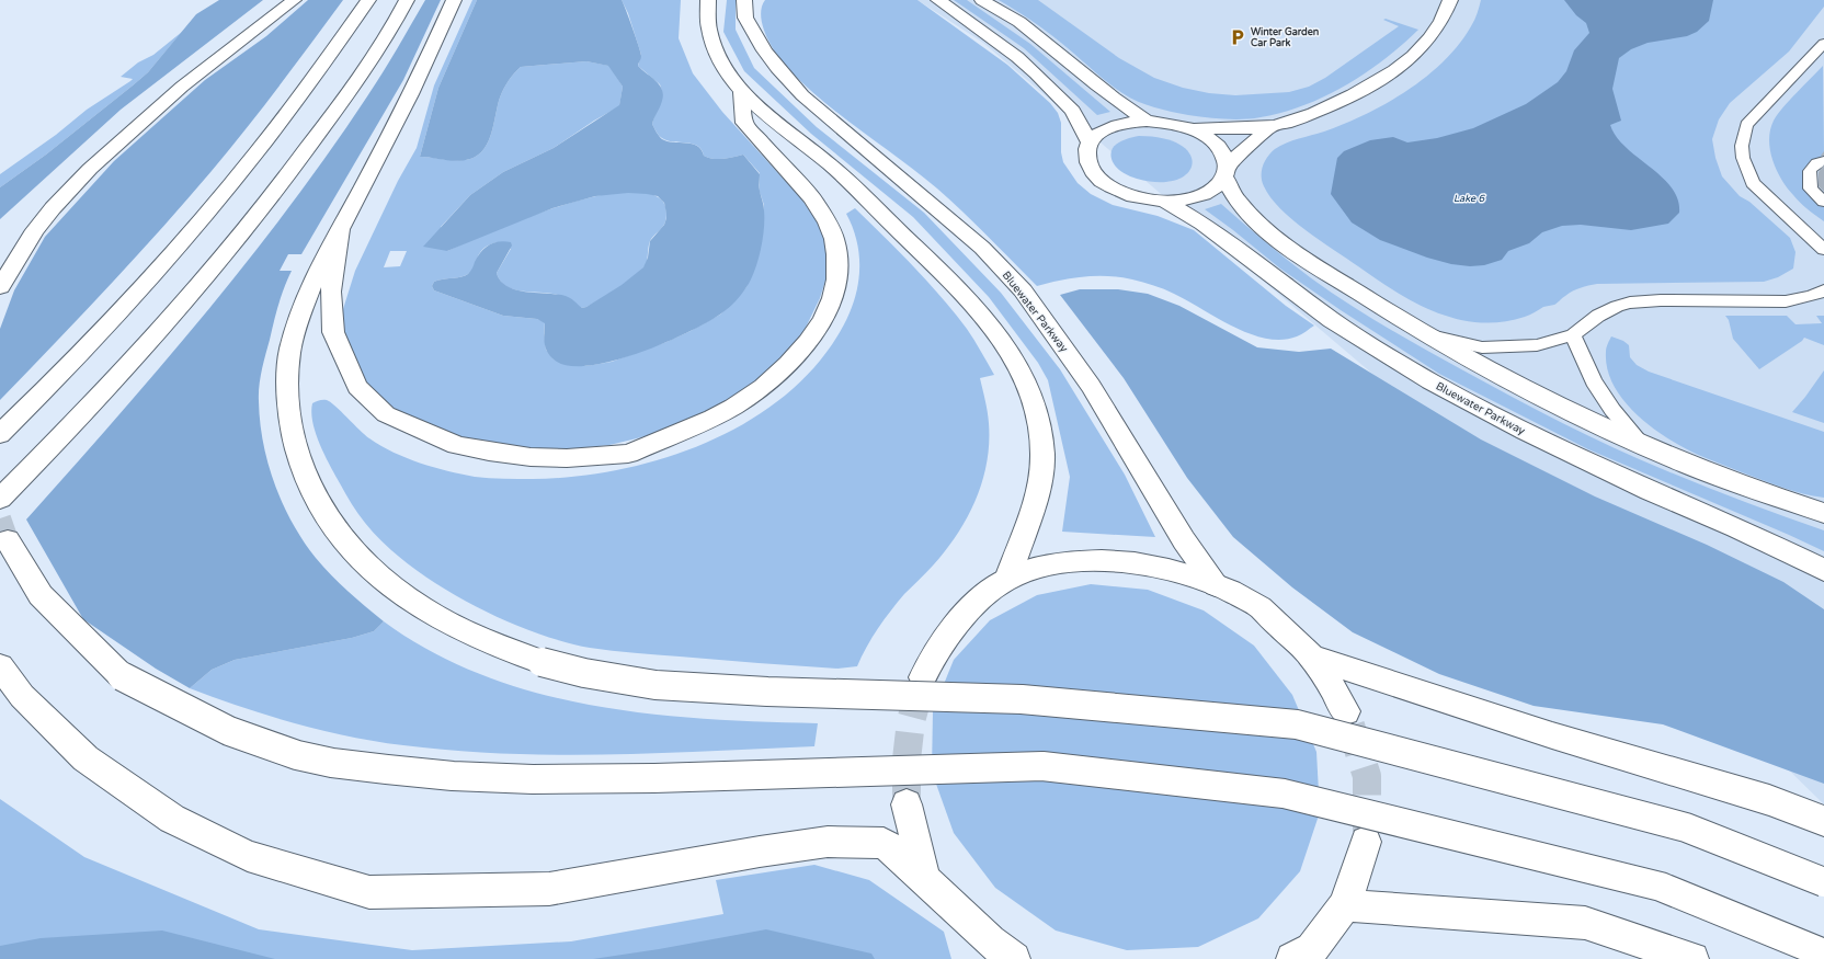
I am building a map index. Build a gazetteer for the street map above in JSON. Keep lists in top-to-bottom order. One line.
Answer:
{"streets":{"main road":["Bluewater Parkway"]},"water":["Lake 6"],"places":{"parking":["Winter Garden Car Park"]}}
